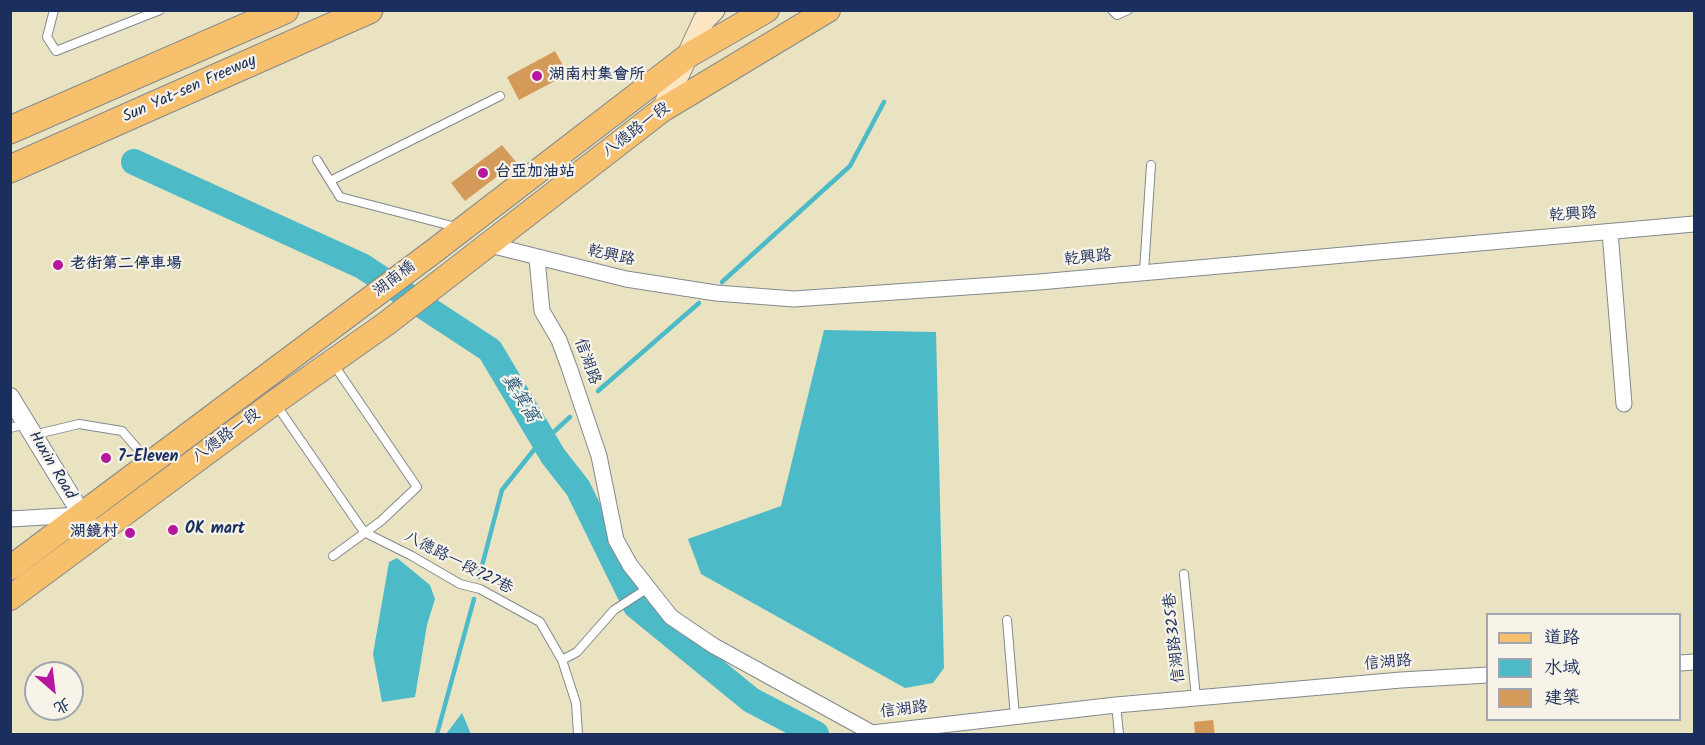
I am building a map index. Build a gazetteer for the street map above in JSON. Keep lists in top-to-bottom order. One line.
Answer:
{"streets":{"highway":["Sun Yat-sen Freeway"],"main road":["八德路一段","湖南橋"],"street":["乾興路","信湖路","Huxin Road"],"lane":["八德路一段727巷","信湖路325巷"]},"crossings":[["八德路一段","乾興路"],["八德路一段","湖南橋"],["八德路一段","Huxin Road"],["八德路一段","八德路一段727巷"],["乾興路","信湖路"],["信湖路","信湖路325巷"]],"water":["糞箕窩"],"places":["湖南村集會所","台亞加油站","老街第二停車場","7-Eleven","OK mart","湖鏡村"],"legend":["道路","水域","建築"],"north":"bottom right"}
